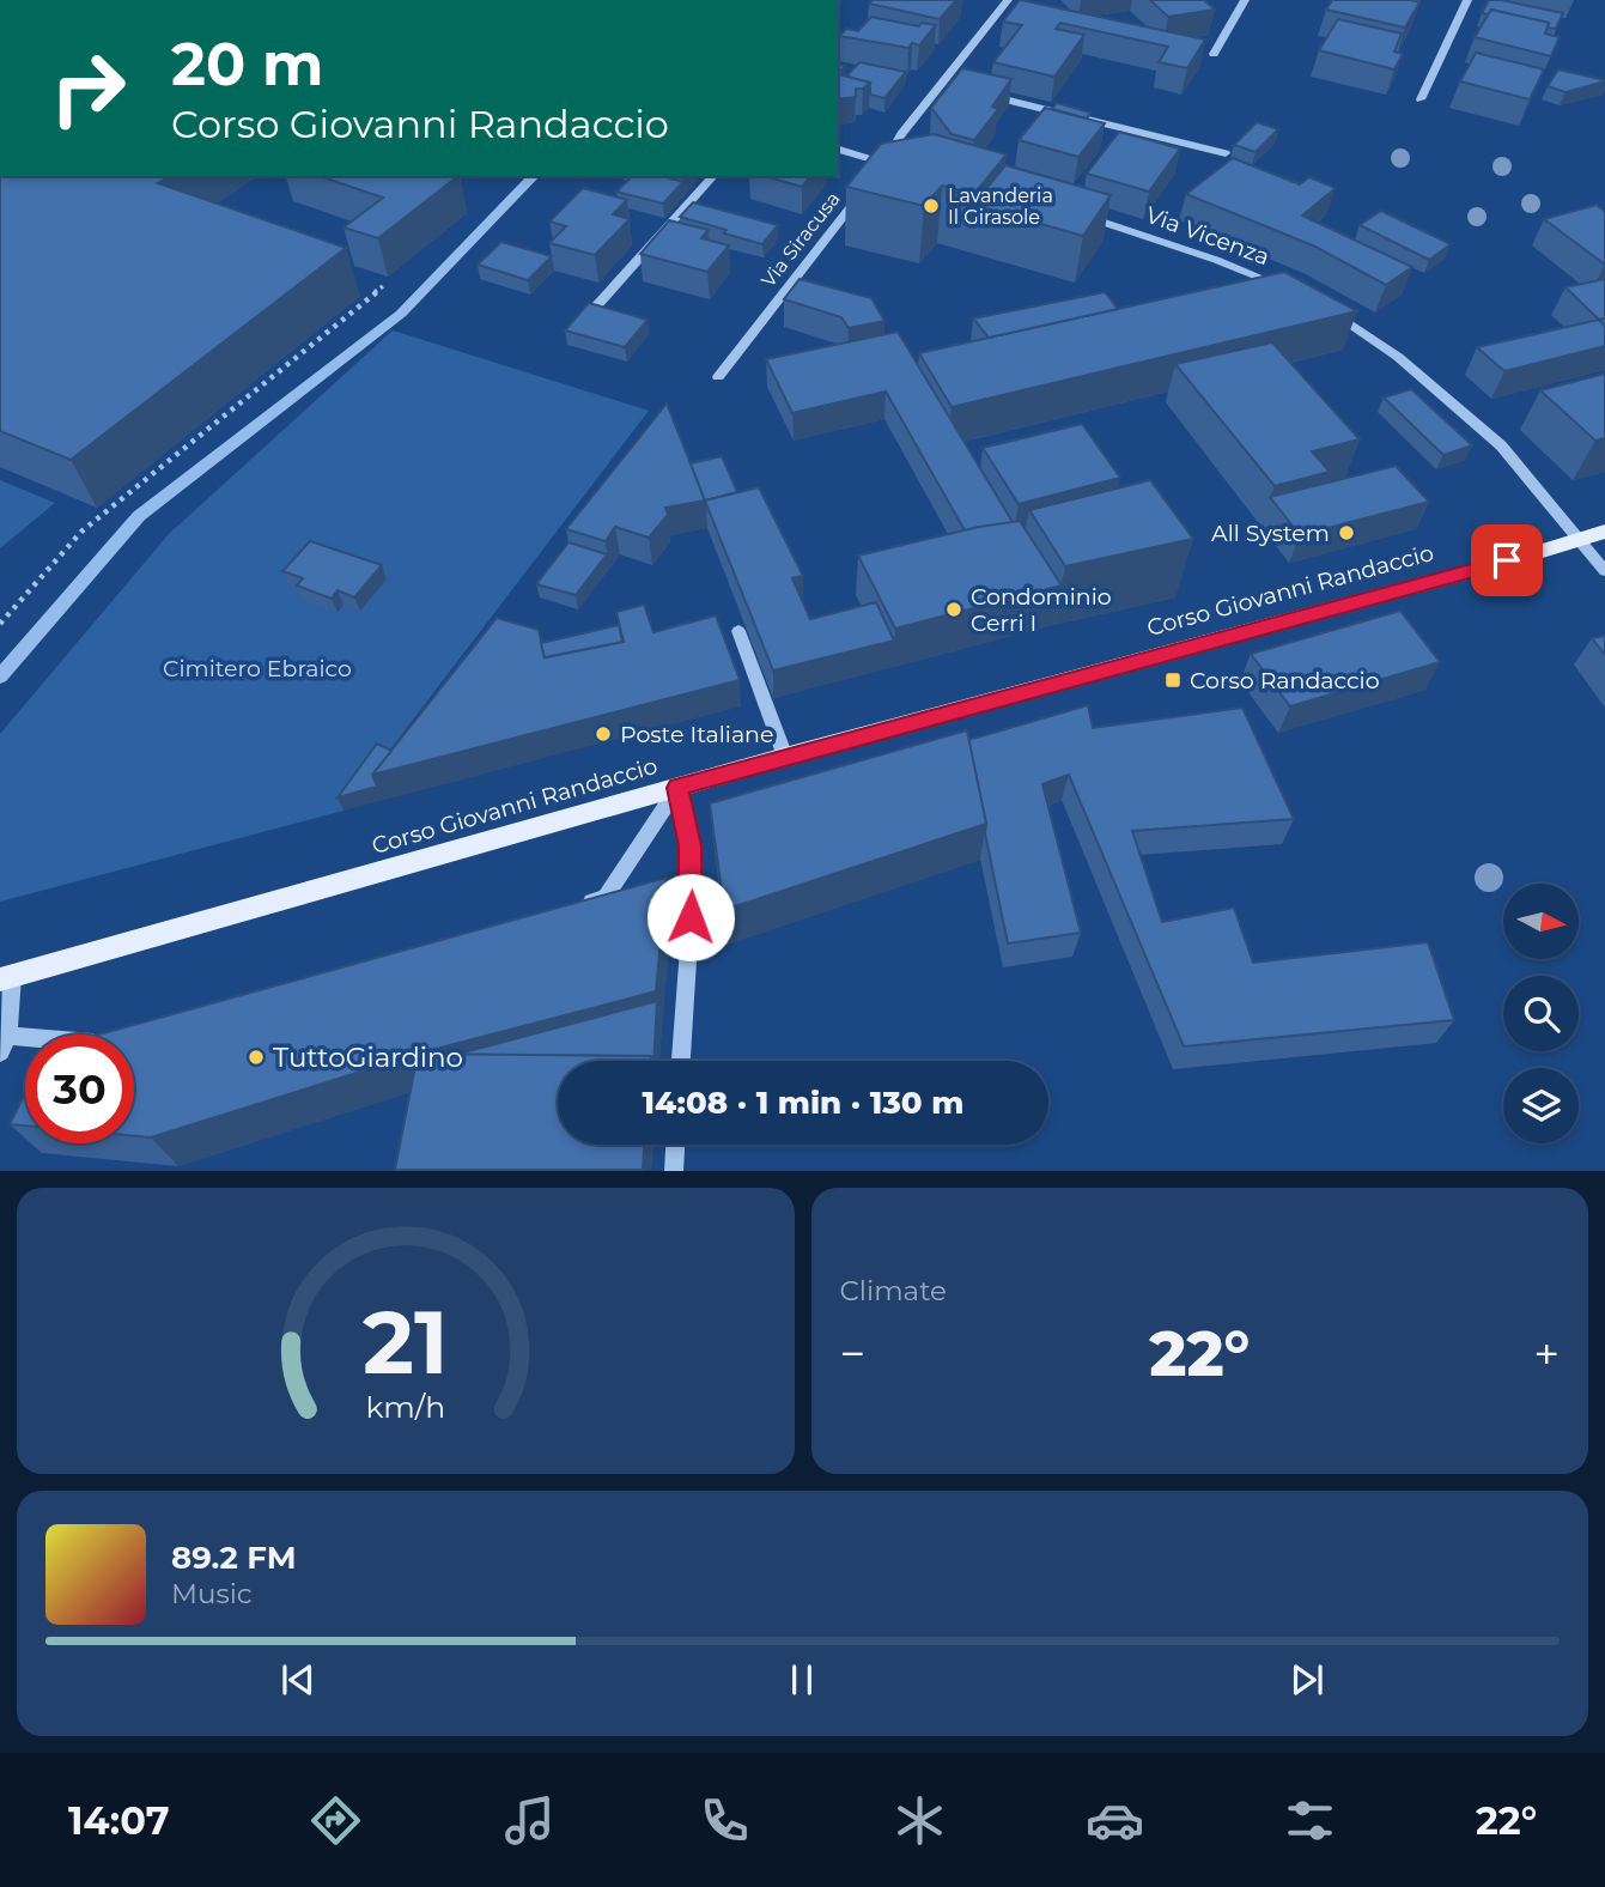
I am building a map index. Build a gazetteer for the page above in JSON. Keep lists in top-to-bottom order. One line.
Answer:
{"streets":{"main road":["Corso Giovanni Randaccio"],"street":["Via Vicenza","Via Siracusa"]},"parks":["Cimitero Ebraico"],"places":{"other":["Lavanderia Il Girasole","All System","Condominio Cerri I","Poste Italiane","TuttoGiardino"],"transit":["Corso Randaccio"]},"north":"right","page":{"turn":["20 m","Corso Giovanni Randaccio"],"limit":"30","trip":"14:08 · 1 min · 130 m","tile":"Climate","heat":["−","22°","+"],"song":["89.2 FM","Music"],"tabs":["14:07","22°"],"gauge":["21","km/h"]}}
